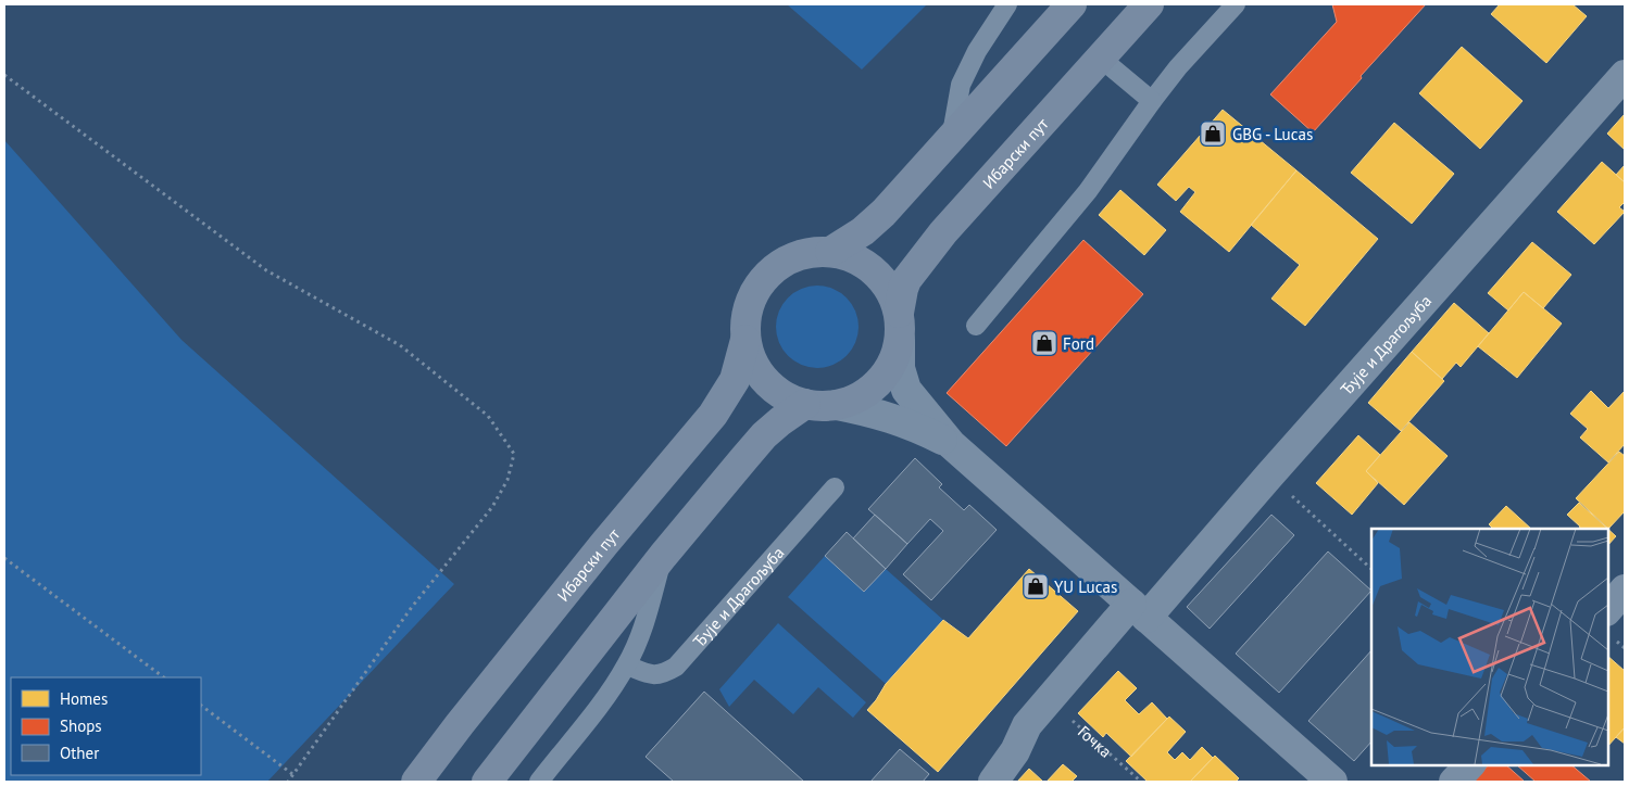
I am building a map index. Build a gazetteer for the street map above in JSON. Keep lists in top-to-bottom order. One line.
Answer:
{"streets":{"main road":["Ибарски пут"],"street":["Ђује и Драгољуба"],"path":["Гочка"]},"crossings":[["Ђује и Драгољуба","Гочка"]],"places":{"shop":["GBG - Lucas","Ford","YU Lucas"]},"legend":["Homes","Shops","Other"]}
